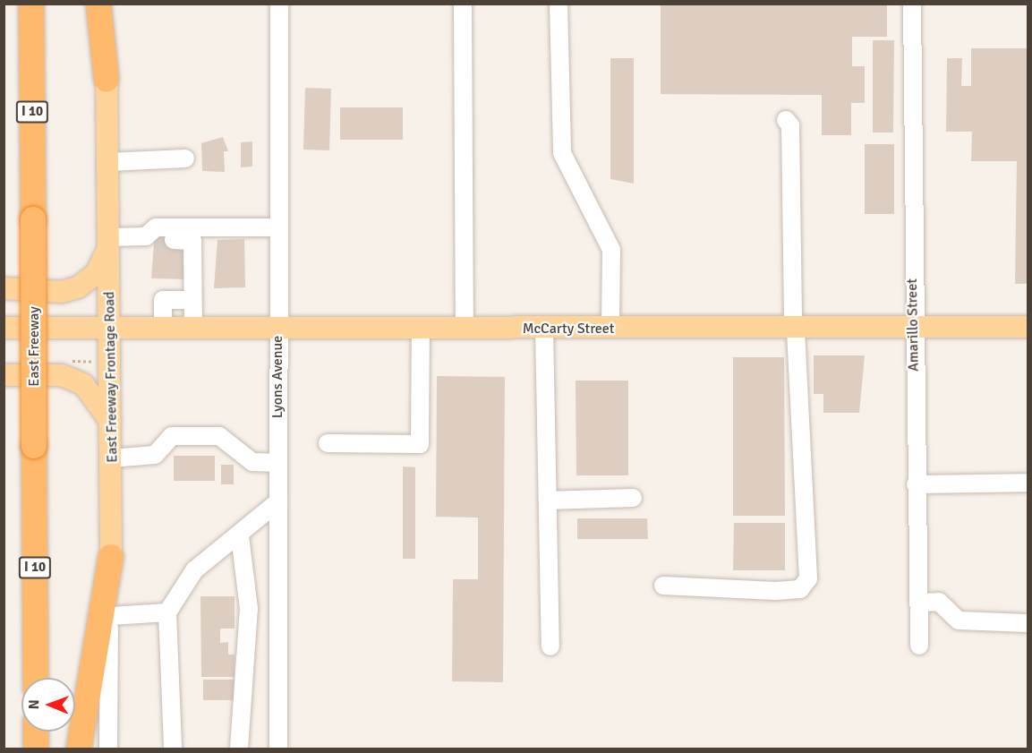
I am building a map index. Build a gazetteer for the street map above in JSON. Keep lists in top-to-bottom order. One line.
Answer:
{"streets":{"highway":["I 10","East Freeway"],"main road":["McCarty Street","East Freeway Frontage Road"],"street":["Amarillo Street","Lyons Avenue"]},"crossings":[["Amarillo Street","McCarty Street"],["McCarty Street","East Freeway Frontage Road"],["McCarty Street","Lyons Avenue"]],"north":"left"}
